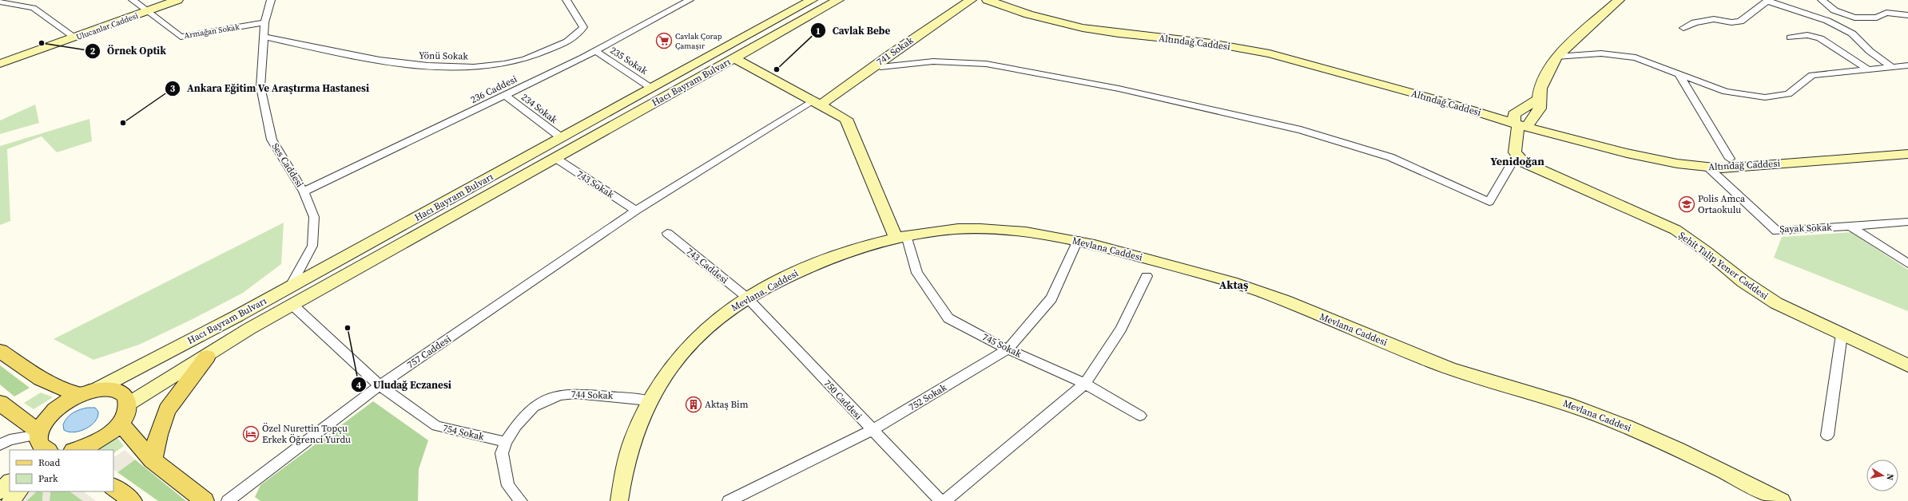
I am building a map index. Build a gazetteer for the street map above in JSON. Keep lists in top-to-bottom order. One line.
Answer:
{"streets":{"main road":["Ulucanlar Caddesi","Altındağ Caddesi","741 Sokak","Hacı Bayram Bulvarı","Mevlana Caddesi","Şehit Talip Yener Caddesi","Mevlana. Caddesi","745 Sokak"],"street":["Armağan Sokak","Yönü Sokak","235 Sokak","236 Caddesi","234 Sokak","Ses Caddesi","743 Sokak","Şayak Sokak","743 Caddesi","757 Caddesi","744 Sokak","752 Sokak","750 Caddesi","754 Sokak"]},"crossings":[["Ulucanlar Caddesi","Armağan Sokak"],["Armağan Sokak","Ses Caddesi"],["Altındağ Caddesi","Şayak Sokak"],["741 Sokak","745 Sokak"],["741 Sokak","757 Caddesi"],["Yönü Sokak","Ses Caddesi"],["235 Sokak","Hacı Bayram Bulvarı"],["235 Sokak","236 Caddesi"],["Hacı Bayram Bulvarı","234 Sokak"],["Hacı Bayram Bulvarı","Ses Caddesi"],["Hacı Bayram Bulvarı","743 Sokak"],["Hacı Bayram Bulvarı","745 Sokak"],["Hacı Bayram Bulvarı","754 Sokak"],["236 Caddesi","234 Sokak"],["236 Caddesi","Ses Caddesi"],["743 Sokak","757 Caddesi"],["Mevlana Caddesi","Mevlana. Caddesi"],["Mevlana Caddesi","745 Sokak"],["Mevlana Caddesi","752 Sokak"],["743 Caddesi","Mevlana. Caddesi"],["743 Caddesi","750 Caddesi"],["Mevlana. Caddesi","745 Sokak"],["Mevlana. Caddesi","744 Sokak"],["Mevlana. Caddesi","750 Caddesi"],["745 Sokak","757 Caddesi"],["745 Sokak","752 Sokak"],["757 Caddesi","754 Sokak"],["744 Sokak","754 Sokak"],["752 Sokak","750 Caddesi"]],"districts":["Yenidoğan","Aktaş"],"places":{"supermarket":["Cavlak Çorap Çamaşır"],"other":["Örnek Optik","Cavlak Bebe","Ankara Eğitim Ve Araştırma Hastanesi","Uludağ Eczanesi"],"school or university":["Polis Amca Ortaokulu"],"building":["Aktaş Bim"],"hotel":["Özel Nurettin Topçu Erkek Öğrenci Yurdu"]},"legend":["Road","Park"],"north":"right"}
